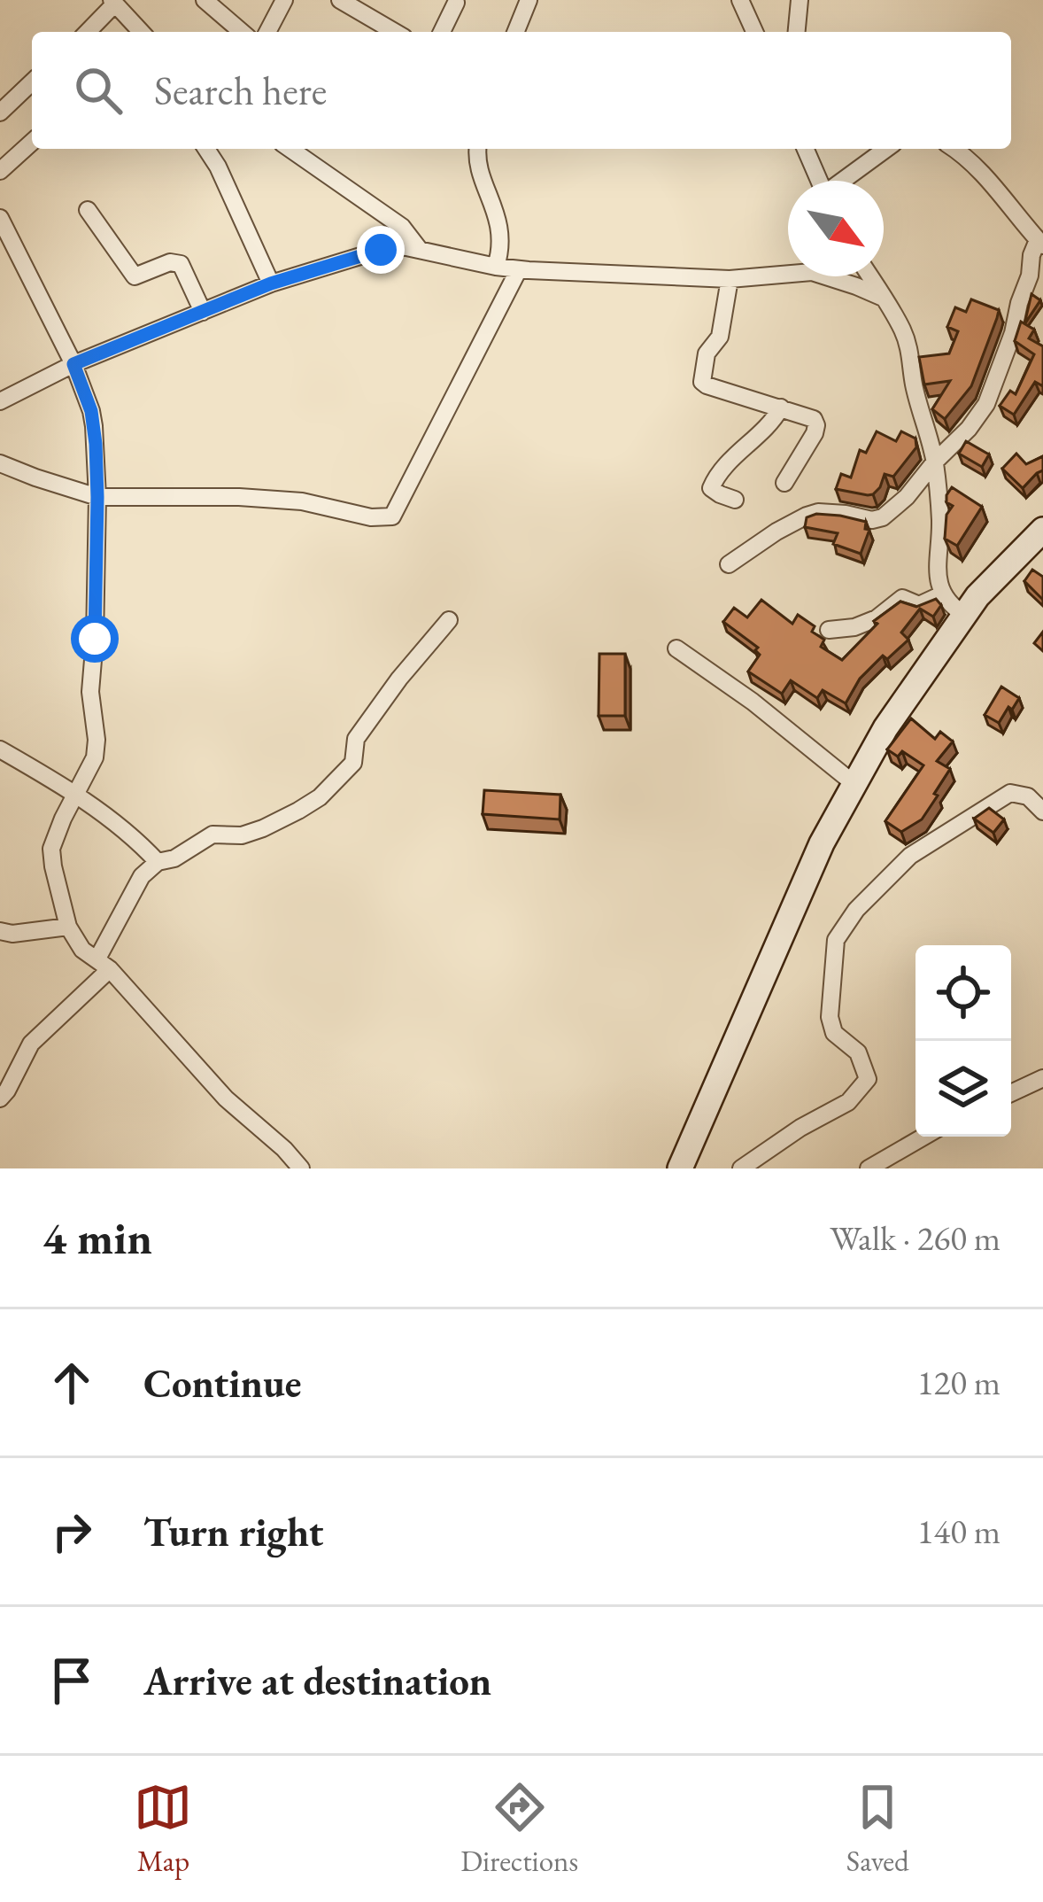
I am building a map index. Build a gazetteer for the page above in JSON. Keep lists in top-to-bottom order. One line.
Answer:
{"north":"bottom right","page":{"search":"Search here","heading":["4 min","Walk · 260 m"],"list":[["Continue","120 m"],["Turn right","140 m"],"Arrive at destination"],"nav":["Map","Directions","Saved"]}}
